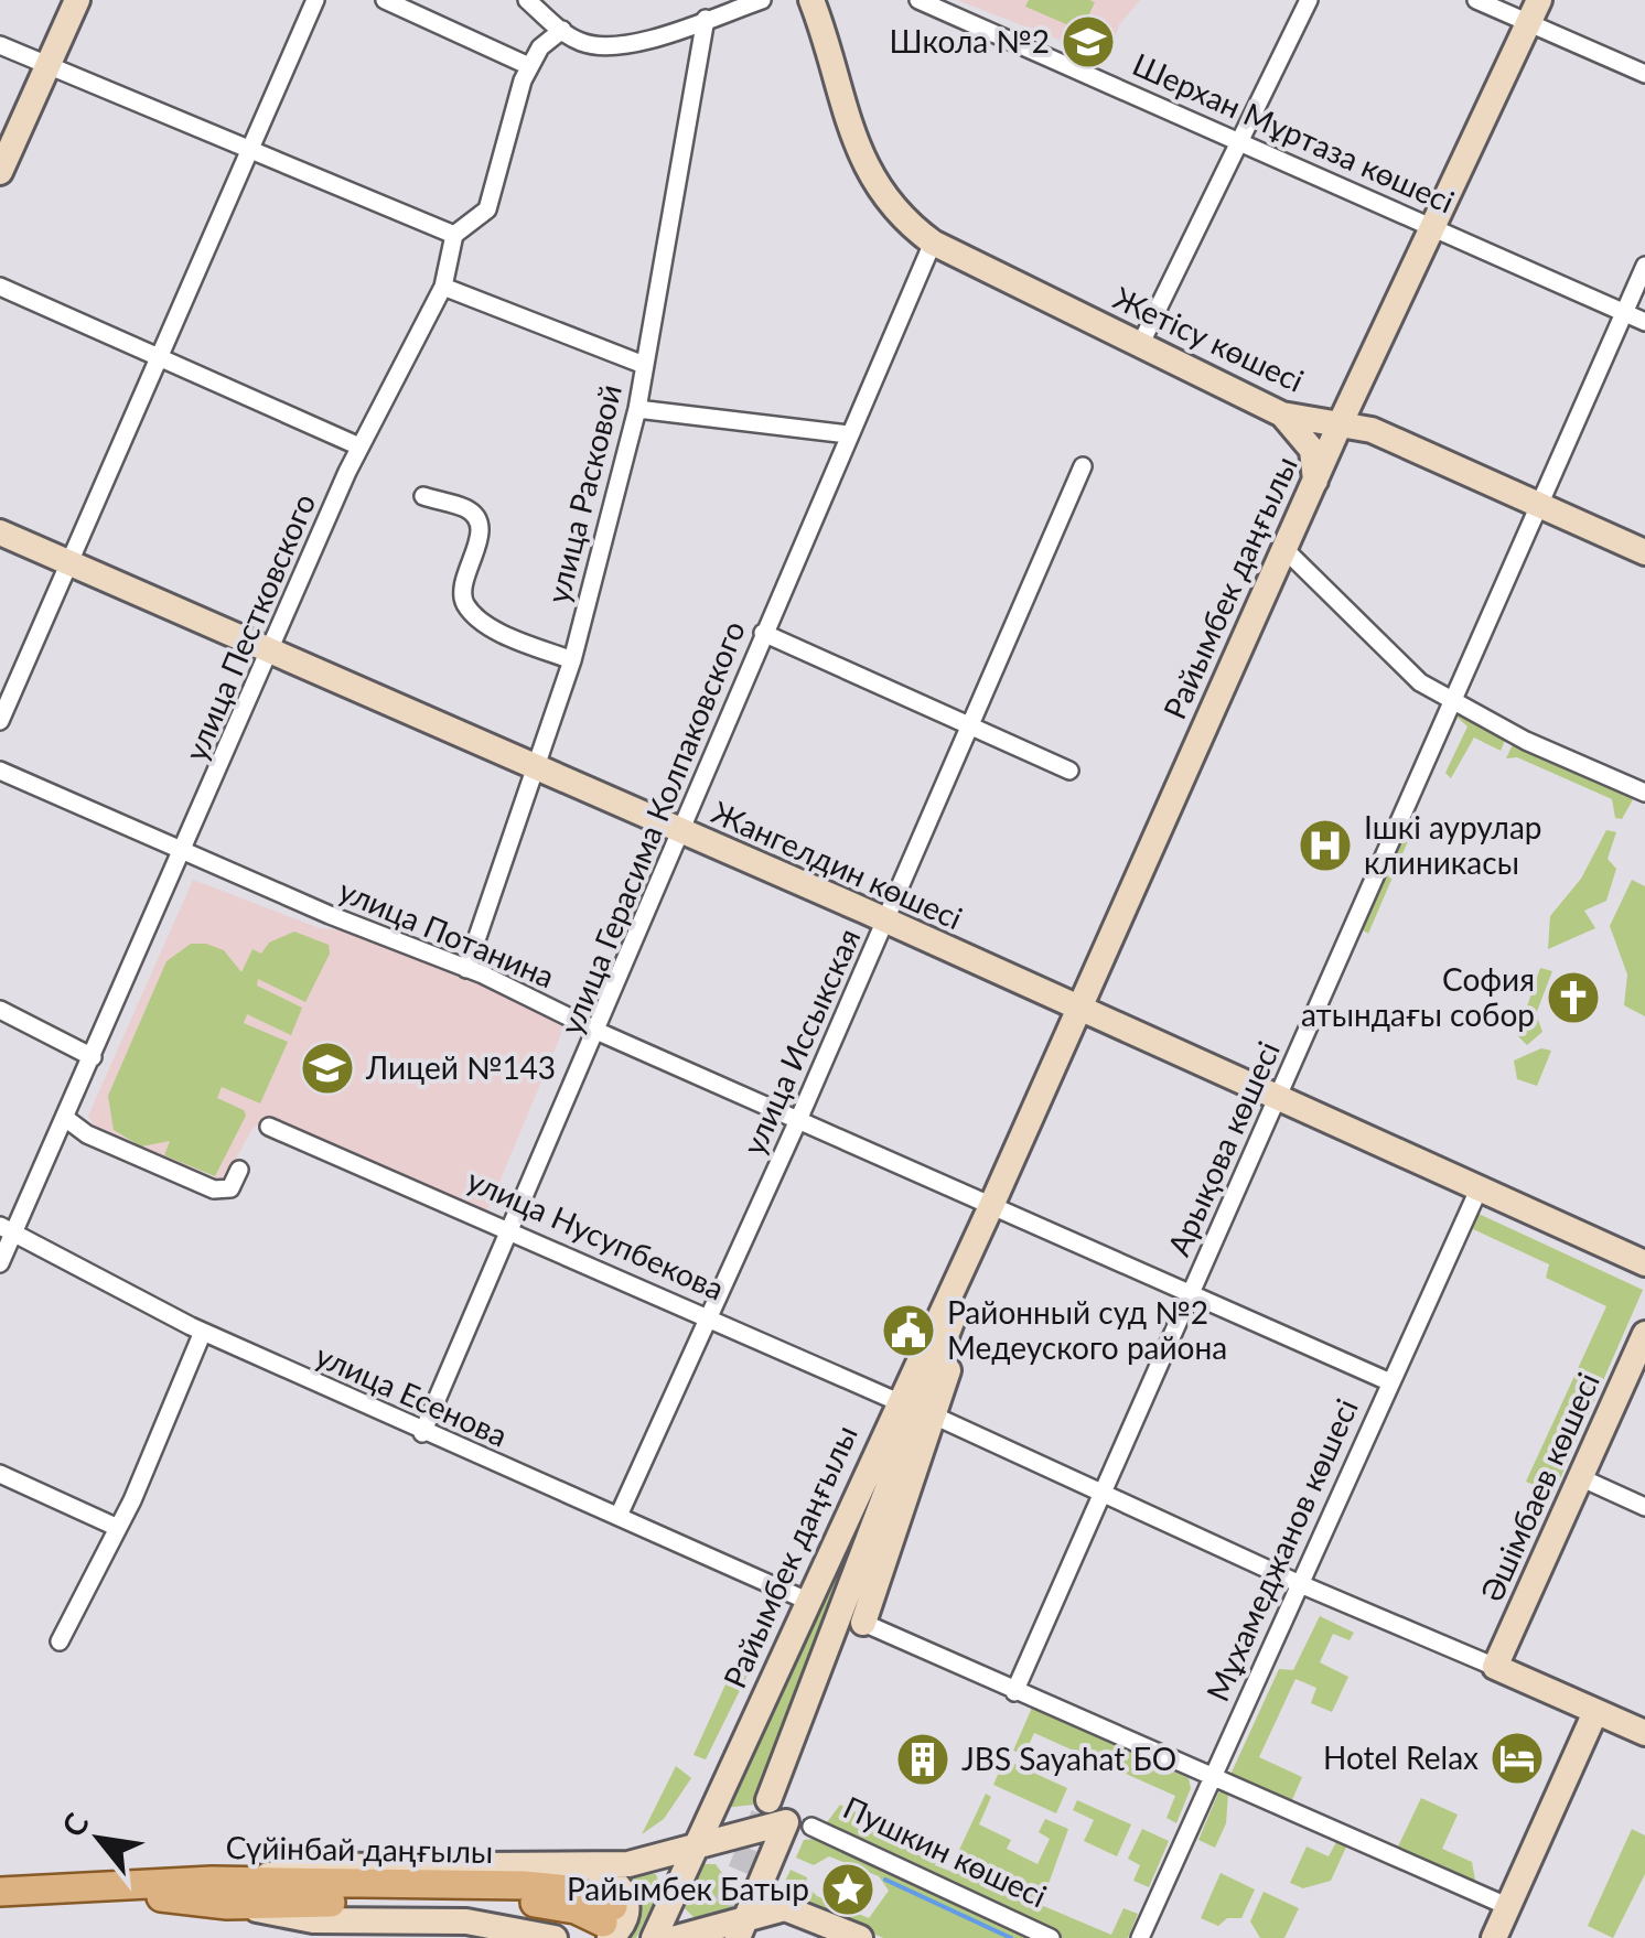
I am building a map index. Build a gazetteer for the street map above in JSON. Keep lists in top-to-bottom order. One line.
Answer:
{"streets":{"main road":["Жетісу көшесі","Райымбек даңғылы","Жангелдин көшесі","Әшімбаев көшесі","Сүйінбай даңғылы"],"street":["Шерхан Мұртаза көшесі","улица Расковой","улица Пестковского","улица Герасима Колпаковского","улица Потанина","улица Иссыкская","Арықова көшесі","улица Нусупбекова","улица Есенова","Мұхамеджанов көшесі","Пушкин көшесі"]},"crossings":[["Шерхан Мұртаза көшесі","Райымбек даңғылы"],["Шерхан Мұртаза көшесі","Арықова көшесі"],["Жетісу көшесі","Райымбек даңғылы"],["Жетісу көшесі","улица Герасима Колпаковского"],["Жетісу көшесі","Арықова көшесі"],["улица Расковой","Жангелдин көшесі"],["улица Расковой","улица Потанина"],["Райымбек даңғылы","Жангелдин көшесі"],["Райымбек даңғылы","улица Потанина"],["Райымбек даңғылы","улица Нусупбекова"],["Райымбек даңғылы","улица Есенова"],["улица Пестковского","Жангелдин көшесі"],["улица Пестковского","улица Потанина"],["улица Пестковского","улица Есенова"],["улица Герасима Колпаковского","Жангелдин көшесі"],["улица Герасима Колпаковского","улица Потанина"],["улица Герасима Колпаковского","улица Нусупбекова"],["улица Герасима Колпаковского","улица Есенова"],["Жангелдин көшесі","улица Иссыкская"],["Жангелдин көшесі","Арықова көшесі"],["Жангелдин көшесі","Мұхамеджанов көшесі"],["улица Потанина","улица Иссыкская"],["улица Потанина","Арықова көшесі"],["улица Потанина","Мұхамеджанов көшесі"],["улица Иссыкская","улица Нусупбекова"],["улица Иссыкская","улица Есенова"]],"places":{"school or university":["Школа №2","Лицей №143"],"hospital":["Ішкі аурулар клиникасы"],"church":["София атындағы собор"],"public building":["Районный суд №2 Медеуского района"],"hotel":["Hotel Relax"],"building":["JBS Sayahat БО"],"place":["Райымбек Батыр"]},"north":"top left"}
